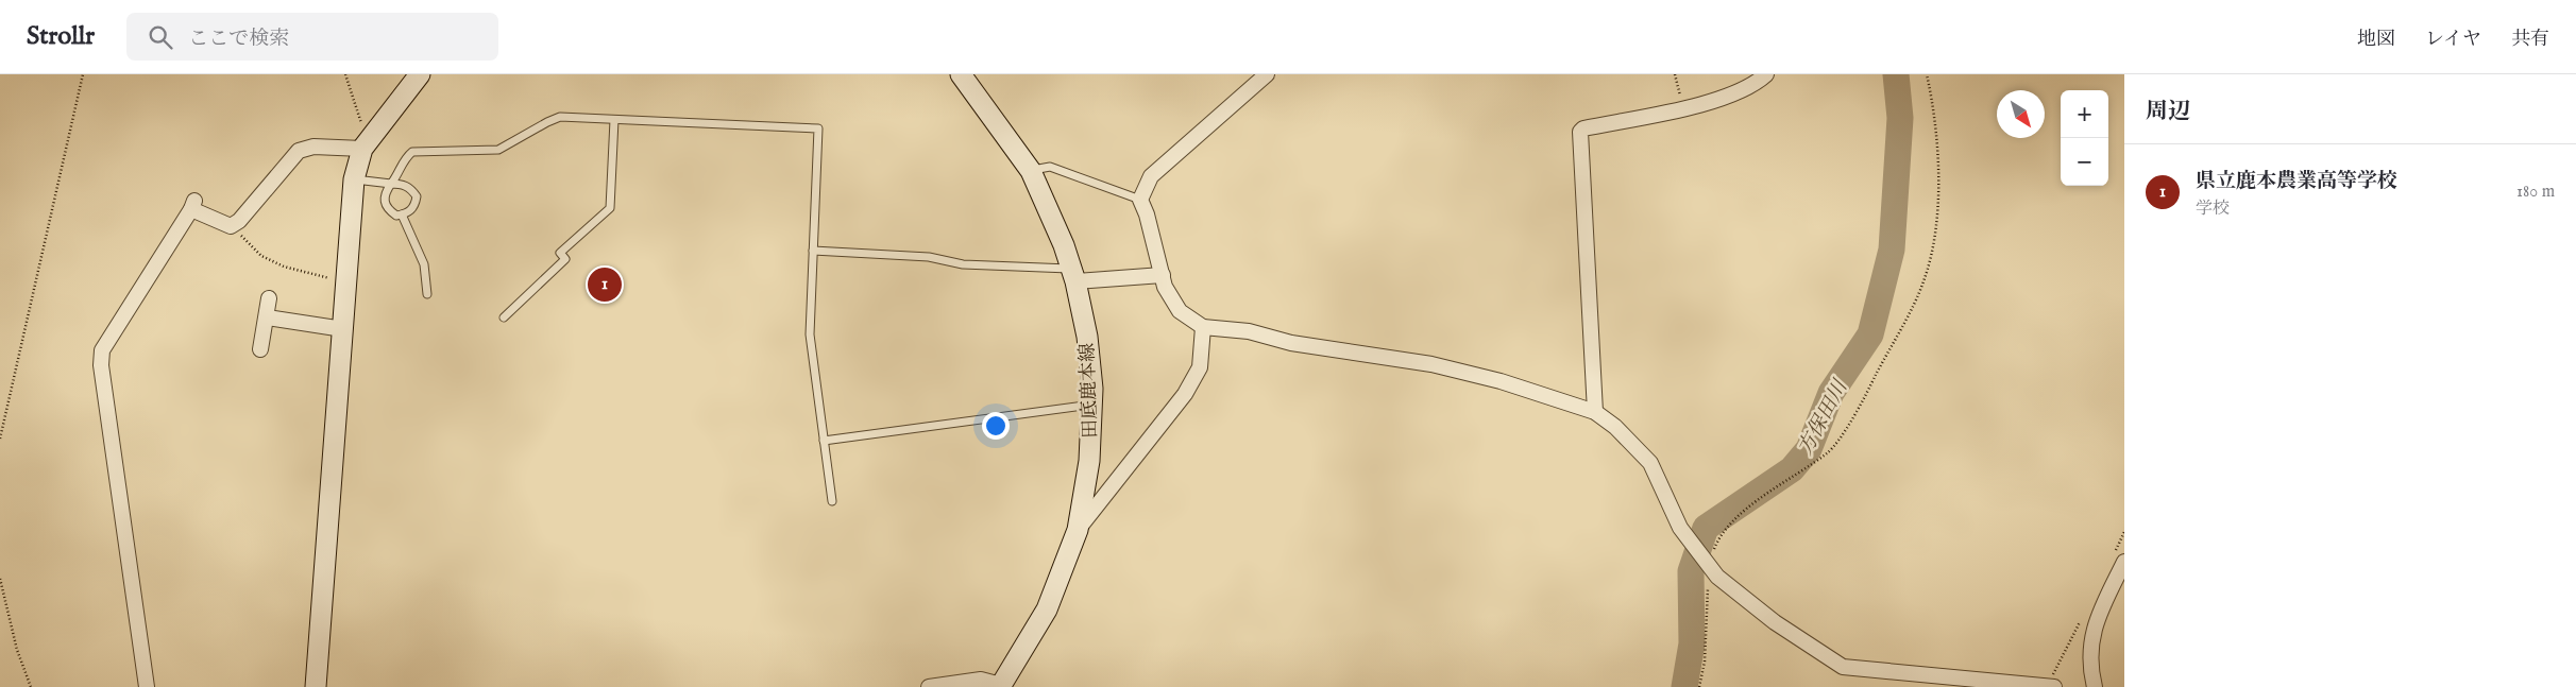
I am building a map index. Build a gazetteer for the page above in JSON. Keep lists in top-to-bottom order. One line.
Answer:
{"streets":{"main road":["田底鹿本線"]},"water":["方保田川"],"north":"bottom right","page":{"header":"Strollr","search":"ここで検索","nav":["地図","レイヤ","共有"],"heading":"周辺","map_buttons":["+","−"],"list":[{"mark":"1","name":"県立鹿本農業高等学校","note":"学校","value":"180 m"}],"pins":"1"}}
